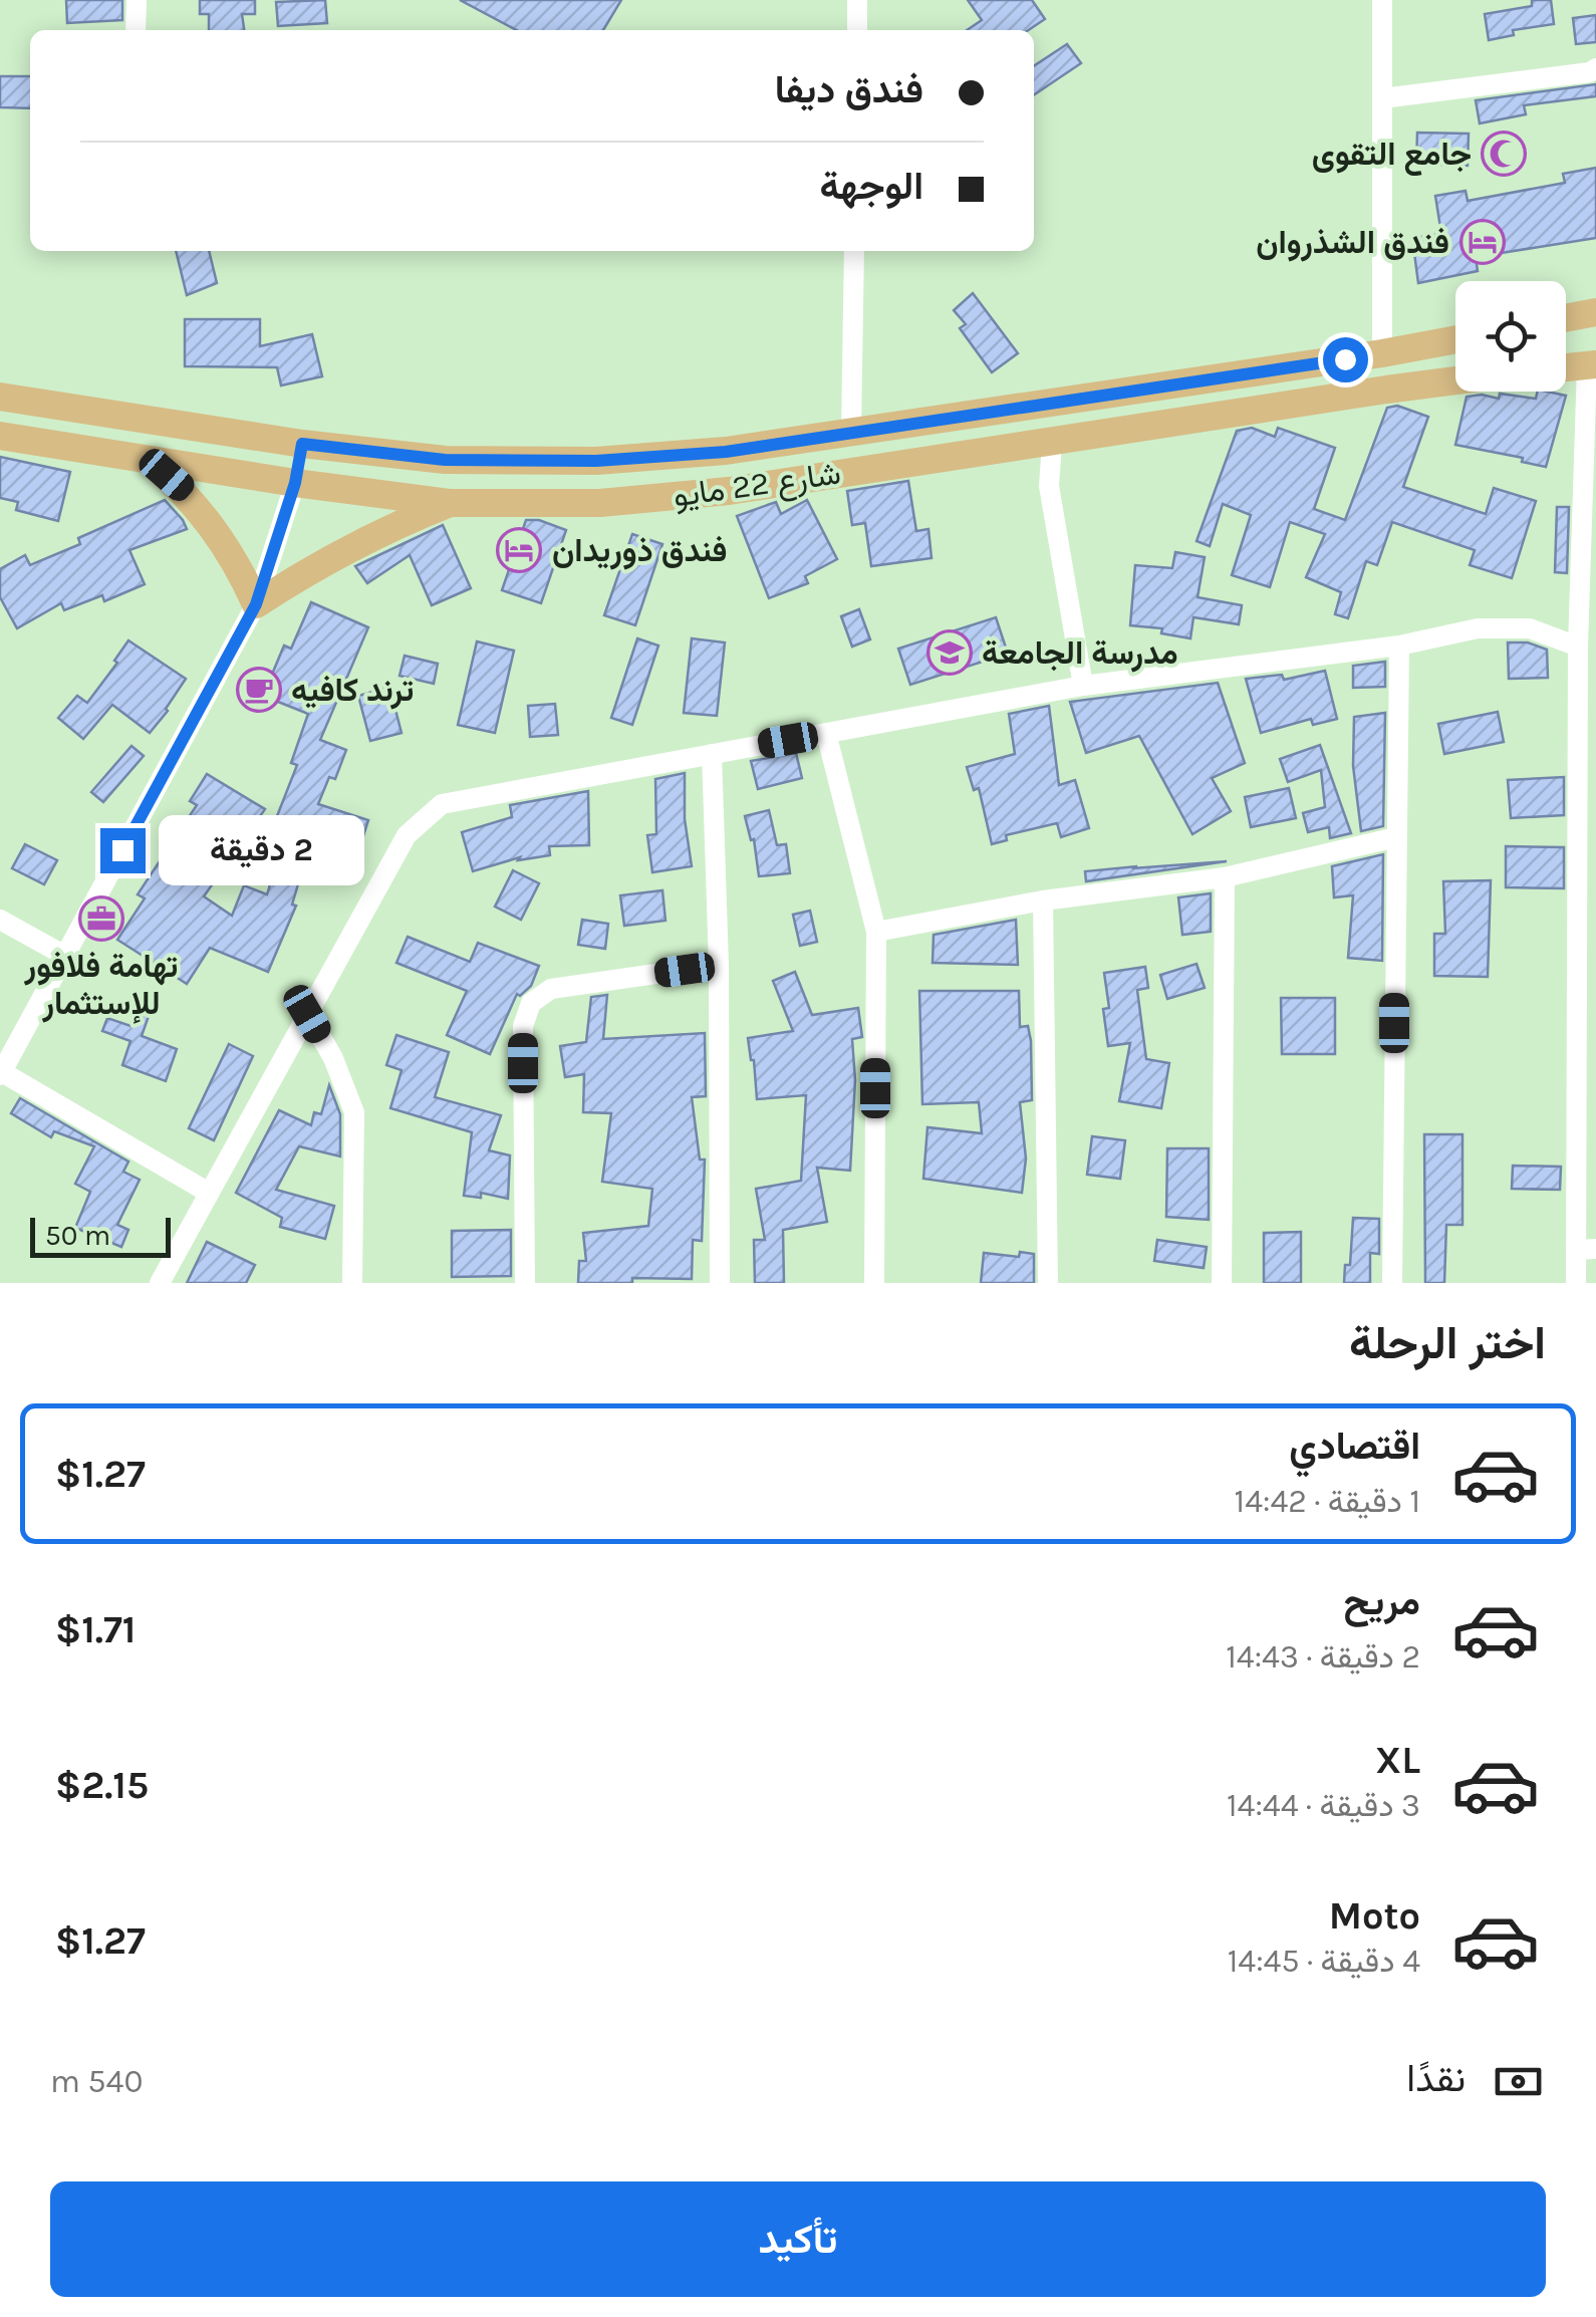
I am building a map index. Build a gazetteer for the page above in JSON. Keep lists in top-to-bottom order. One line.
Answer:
{"streets":{"main road":["شارع 22 مايو"]},"places":{"mosque":["جامع التقوى"],"hotel":["فندق الشذروان","فندق ذوريدان"],"school or university":["مدرسة الجامعة"],"cafe":["ترند كافيه"],"office":["تهامة فلافور للإستثمار"]},"scale_bar":"50 m","page":{"banner":["فندق ديفا","الوجهة"],"bubble":"2 دقيقة","scale":"50 m","heading":"اختر الرحلة","list":[{"name":"اقتصادي","note":"1 دقيقة · 14:42","value":"$1.27"},{"name":"مريح","note":"2 دقيقة · 14:43","value":"$1.71"},{"name":"XL","note":"3 دقيقة · 14:44","value":"$2.15"},{"name":"Moto","note":"4 دقيقة · 14:45","value":"$1.27"}],"pay":["نقدًا","540 m"],"buttons":"تأكيد"}}
